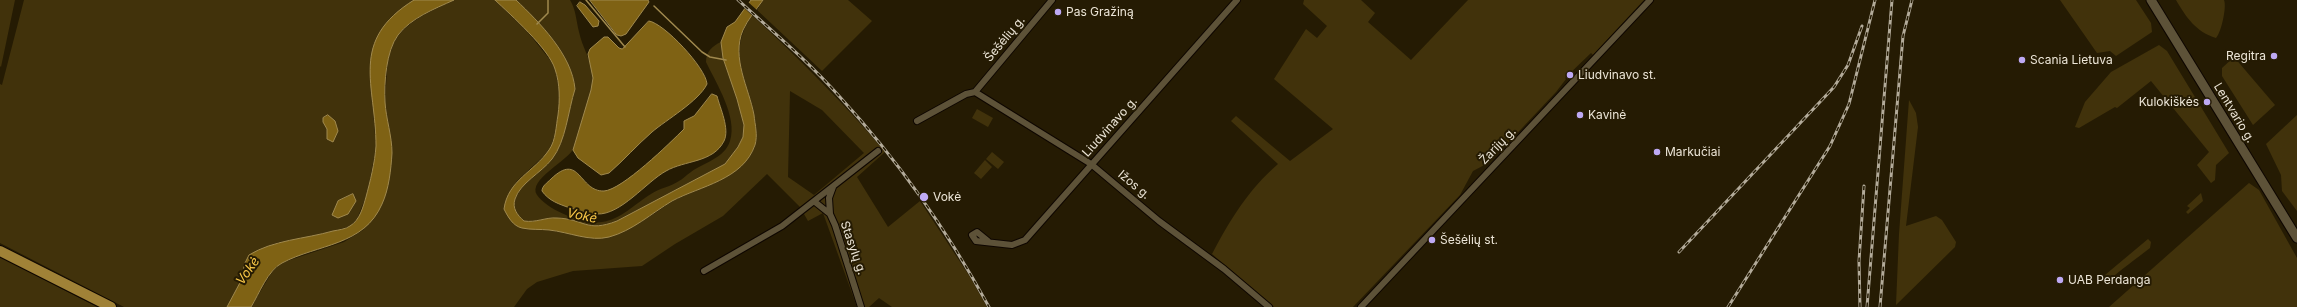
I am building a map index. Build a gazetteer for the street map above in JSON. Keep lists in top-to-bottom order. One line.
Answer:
{"streets":{"main road":["Lentvario g."],"street":["Šešėlių g.","Liudvinavo g.","Žarijų g.","Ižos g.","Stasylų g."]},"crossings":[["Šešėlių g.","Ižos g."],["Liudvinavo g.","Ižos g."]],"water":["Vokė"],"places":["Pas Gražiną","Regitra","Scania Lietuva","Liudvinavo st.","Kulokiškės","Kavinė","Markučiai","Vokė","Šešėlių st.","UAB Perdanga"]}
